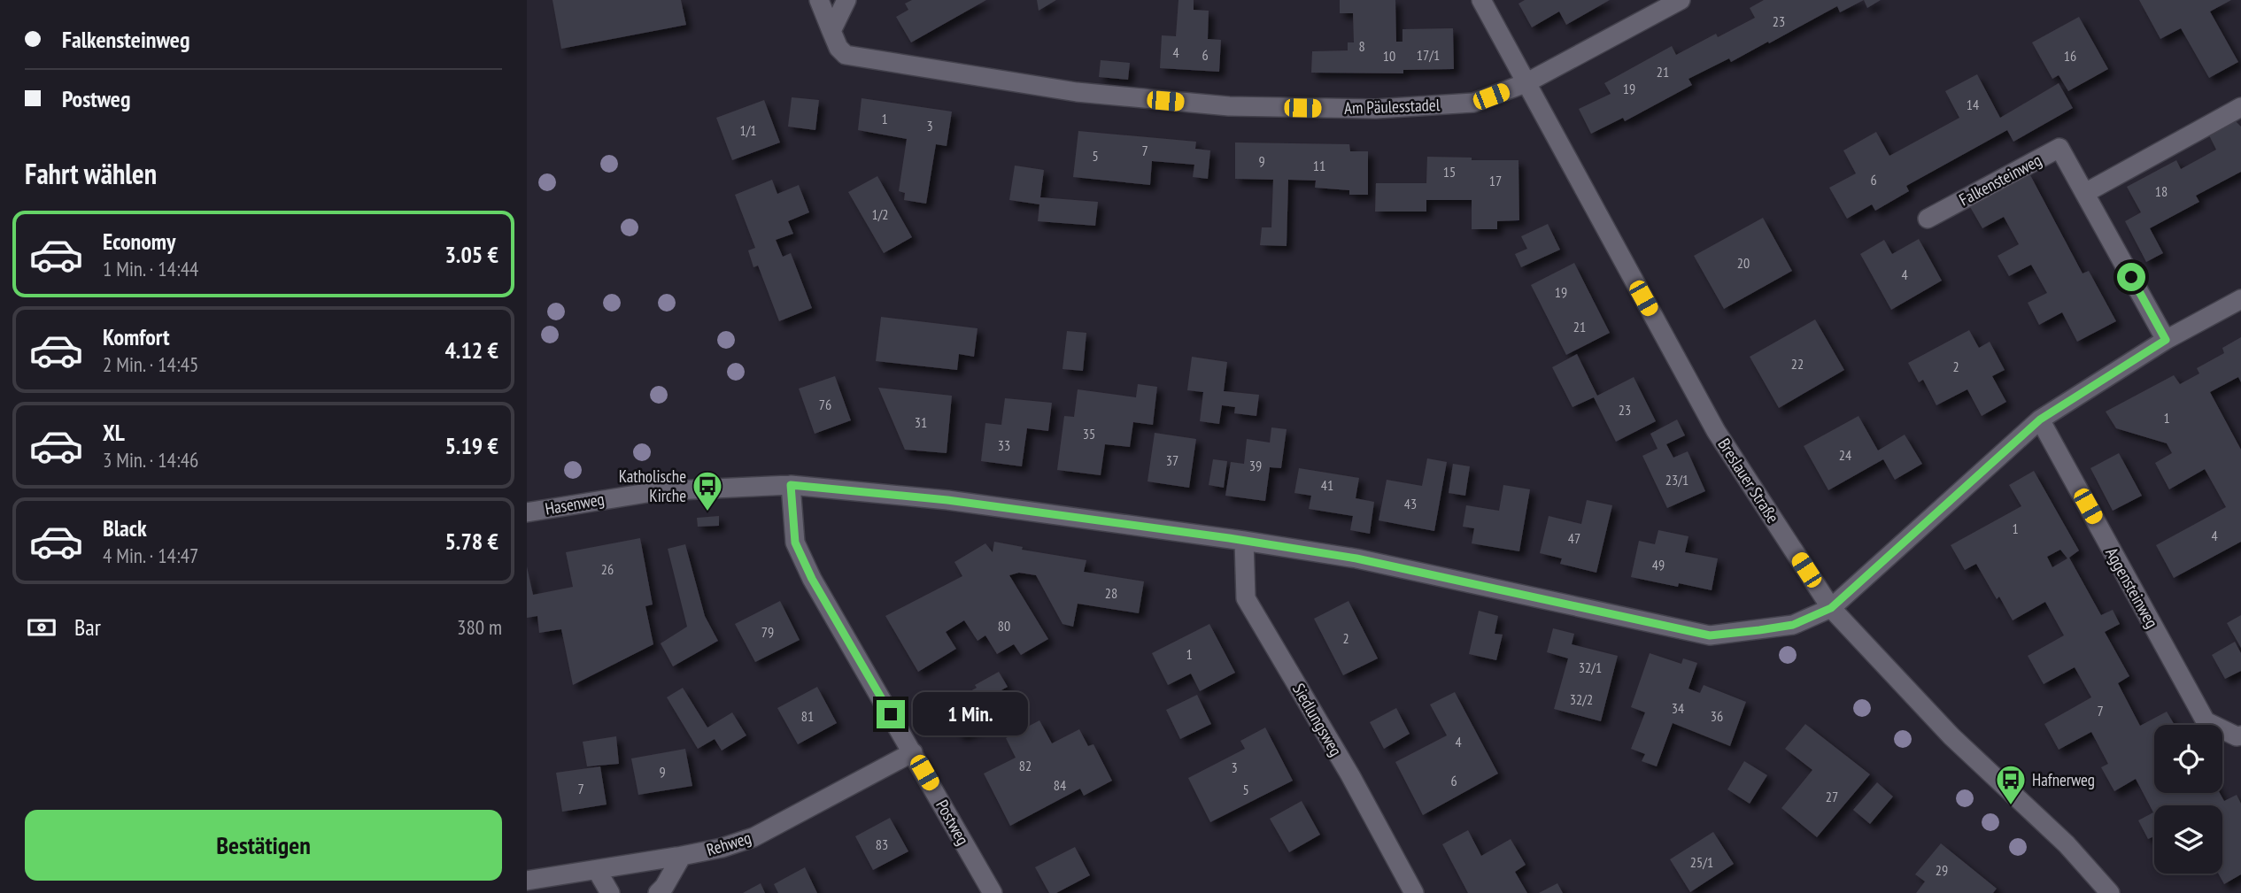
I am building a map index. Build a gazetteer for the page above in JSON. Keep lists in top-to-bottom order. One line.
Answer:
{"streets":{"street":["Am Päulesstadel","Falkensteinweg","Breslauer Straße","Hasenweg","Aggensteinweg","Siedlungsweg","Postweg","Rehweg"]},"crossings":[["Am Päulesstadel","Breslauer Straße"],["Breslauer Straße","Hasenweg"],["Hasenweg","Siedlungsweg"],["Hasenweg","Postweg"],["Postweg","Rehweg"]],"places":{"bus stop":["Katholische Kirche","Hafnerweg"]},"house_numbers":["23","8","4","6","17/1","10","16","21","19","14","1","3","1/1","7","5","9","11","15","6","17","18","1/2","20","4","19","21","22","2","76","23","1","31","35","33","24","37","39","23/1","41","43","1","4","47","49","26","28","80","79","2","1","32/1","32/2","34","7","81","36","4","82","3","9","6","84","7","5","27","83","25/1","29"],"page":{"banner":["Falkensteinweg","Postweg"],"heading":"Fahrt wählen","list":[{"name":"Economy","note":"1 Min. · 14:44","value":"3.05 €"},{"name":"Komfort","note":"2 Min. · 14:45","value":"4.12 €"},{"name":"XL","note":"3 Min. · 14:46","value":"5.19 €"},{"name":"Black","note":"4 Min. · 14:47","value":"5.78 €"}],"pay":["Bar","380 m"],"bubble":"1 Min.","buttons":"Bestätigen"}}
